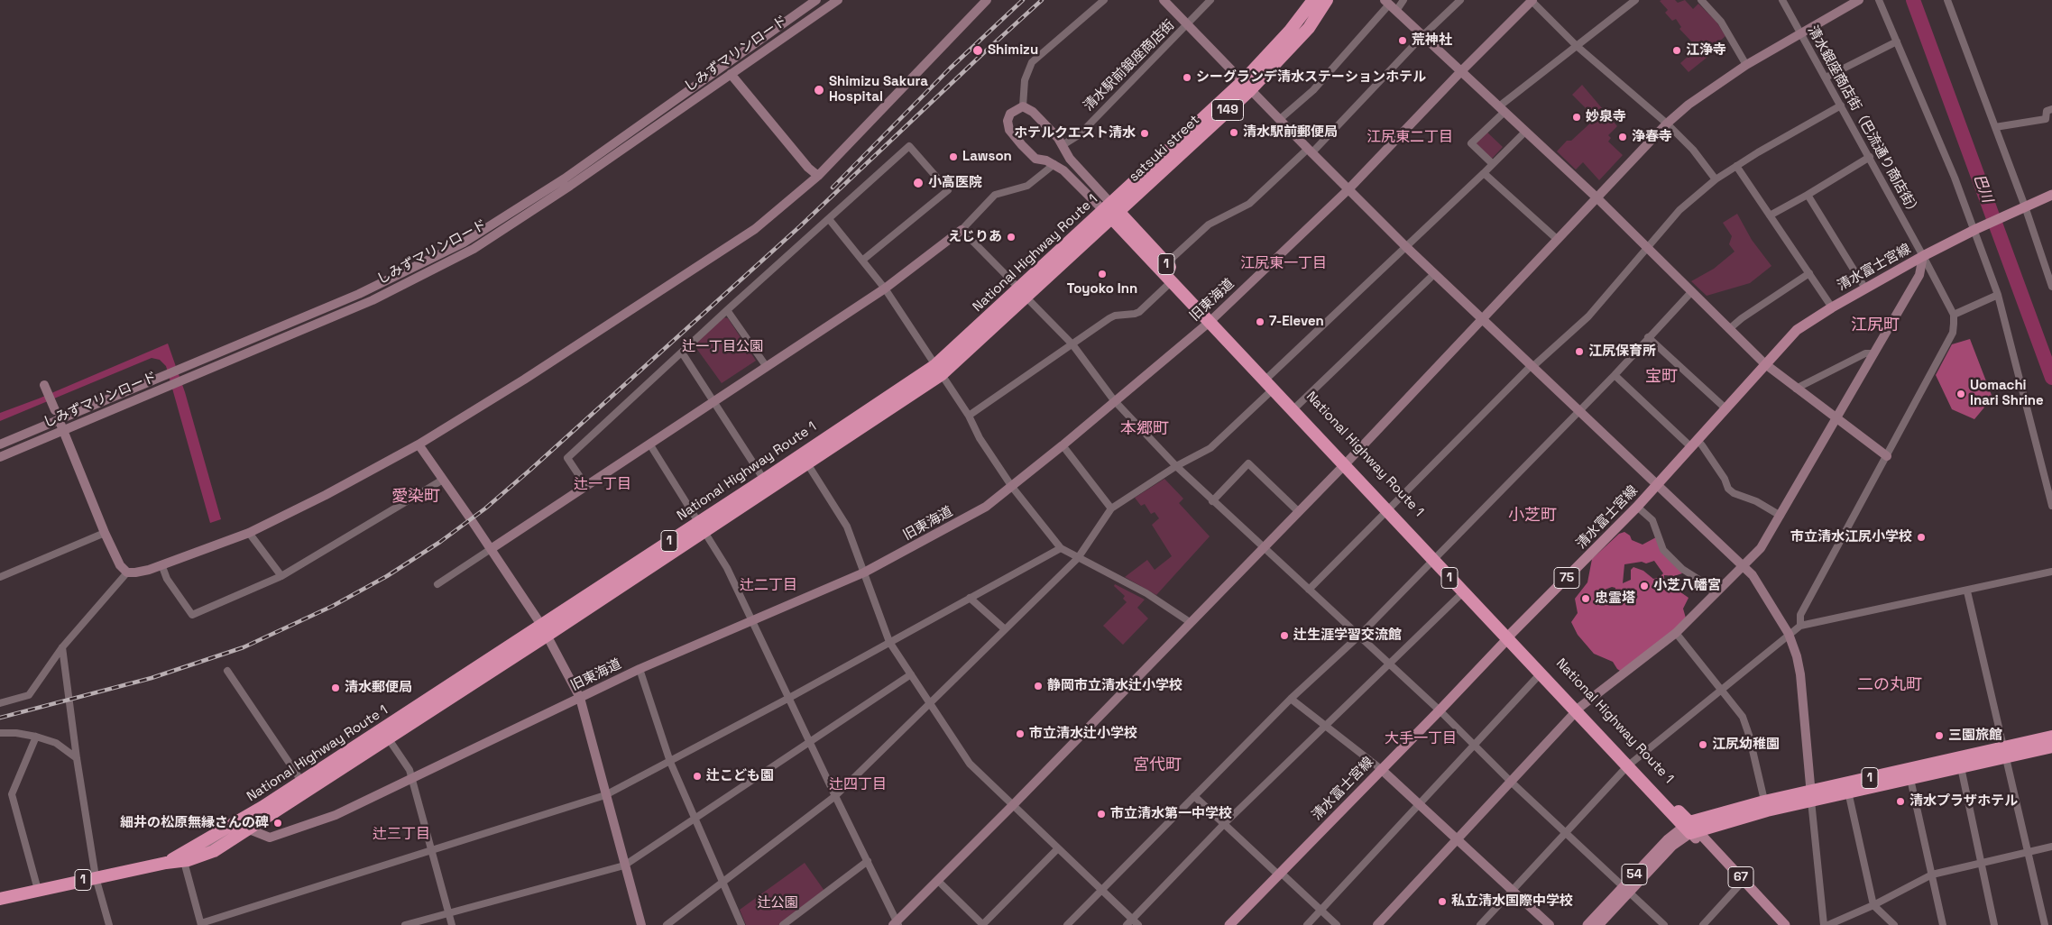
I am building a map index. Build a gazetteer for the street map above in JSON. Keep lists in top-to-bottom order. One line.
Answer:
{"streets":{"highway":["149","satsuki street","National Highway Route 1","1"],"main road":["清水富士宮線","75","54","67"],"street":["しみずマリンロード","清水駅前銀座商店街","清水銀座商店街（巴流通り商店街）","旧東海道"]},"crossings":[["清水銀座商店街（巴流通り商店街）","清水富士宮線"],["satsuki street","National Highway Route 1"],["National Highway Route 1","1"],["National Highway Route 1","清水富士宮線"],["National Highway Route 1","旧東海道"],["National Highway Route 1","54"],["National Highway Route 1","67"],["1","54"],["1","67"],["54","67"]],"districts":["江尻東二丁目","江尻東一丁目","江尻町","宝町","本郷町","辻一丁目","愛染町","小芝町","辻二丁目","二の丸町","大手一丁目","宮代町","辻四丁目","辻三丁目"],"water":["巴川"],"parks":["辻一丁目公園","辻公園"],"places":["荒神社","Shimizu","江浄寺","シーグランデ清水ステーションホテル","Shimizu Sakura Hospital","妙泉寺","清水駅前郵便局","ホテルクエスト清水","浄春寺","Lawson","小高医院","えじりあ","Toyoko Inn","7-Eleven","江尻保育所","Uomachi Inari Shrine","市立清水江尻小学校","小芝八幡宮","忠霊塔","辻生涯学習交流館","静岡市立清水辻小学校","清水郵便局","市立清水辻小学校","三園旅館","江尻幼稚園","辻こども園","清水プラザホテル","市立清水第一中学校","細井の松原無縁さんの碑","私立清水国際中学校"]}
